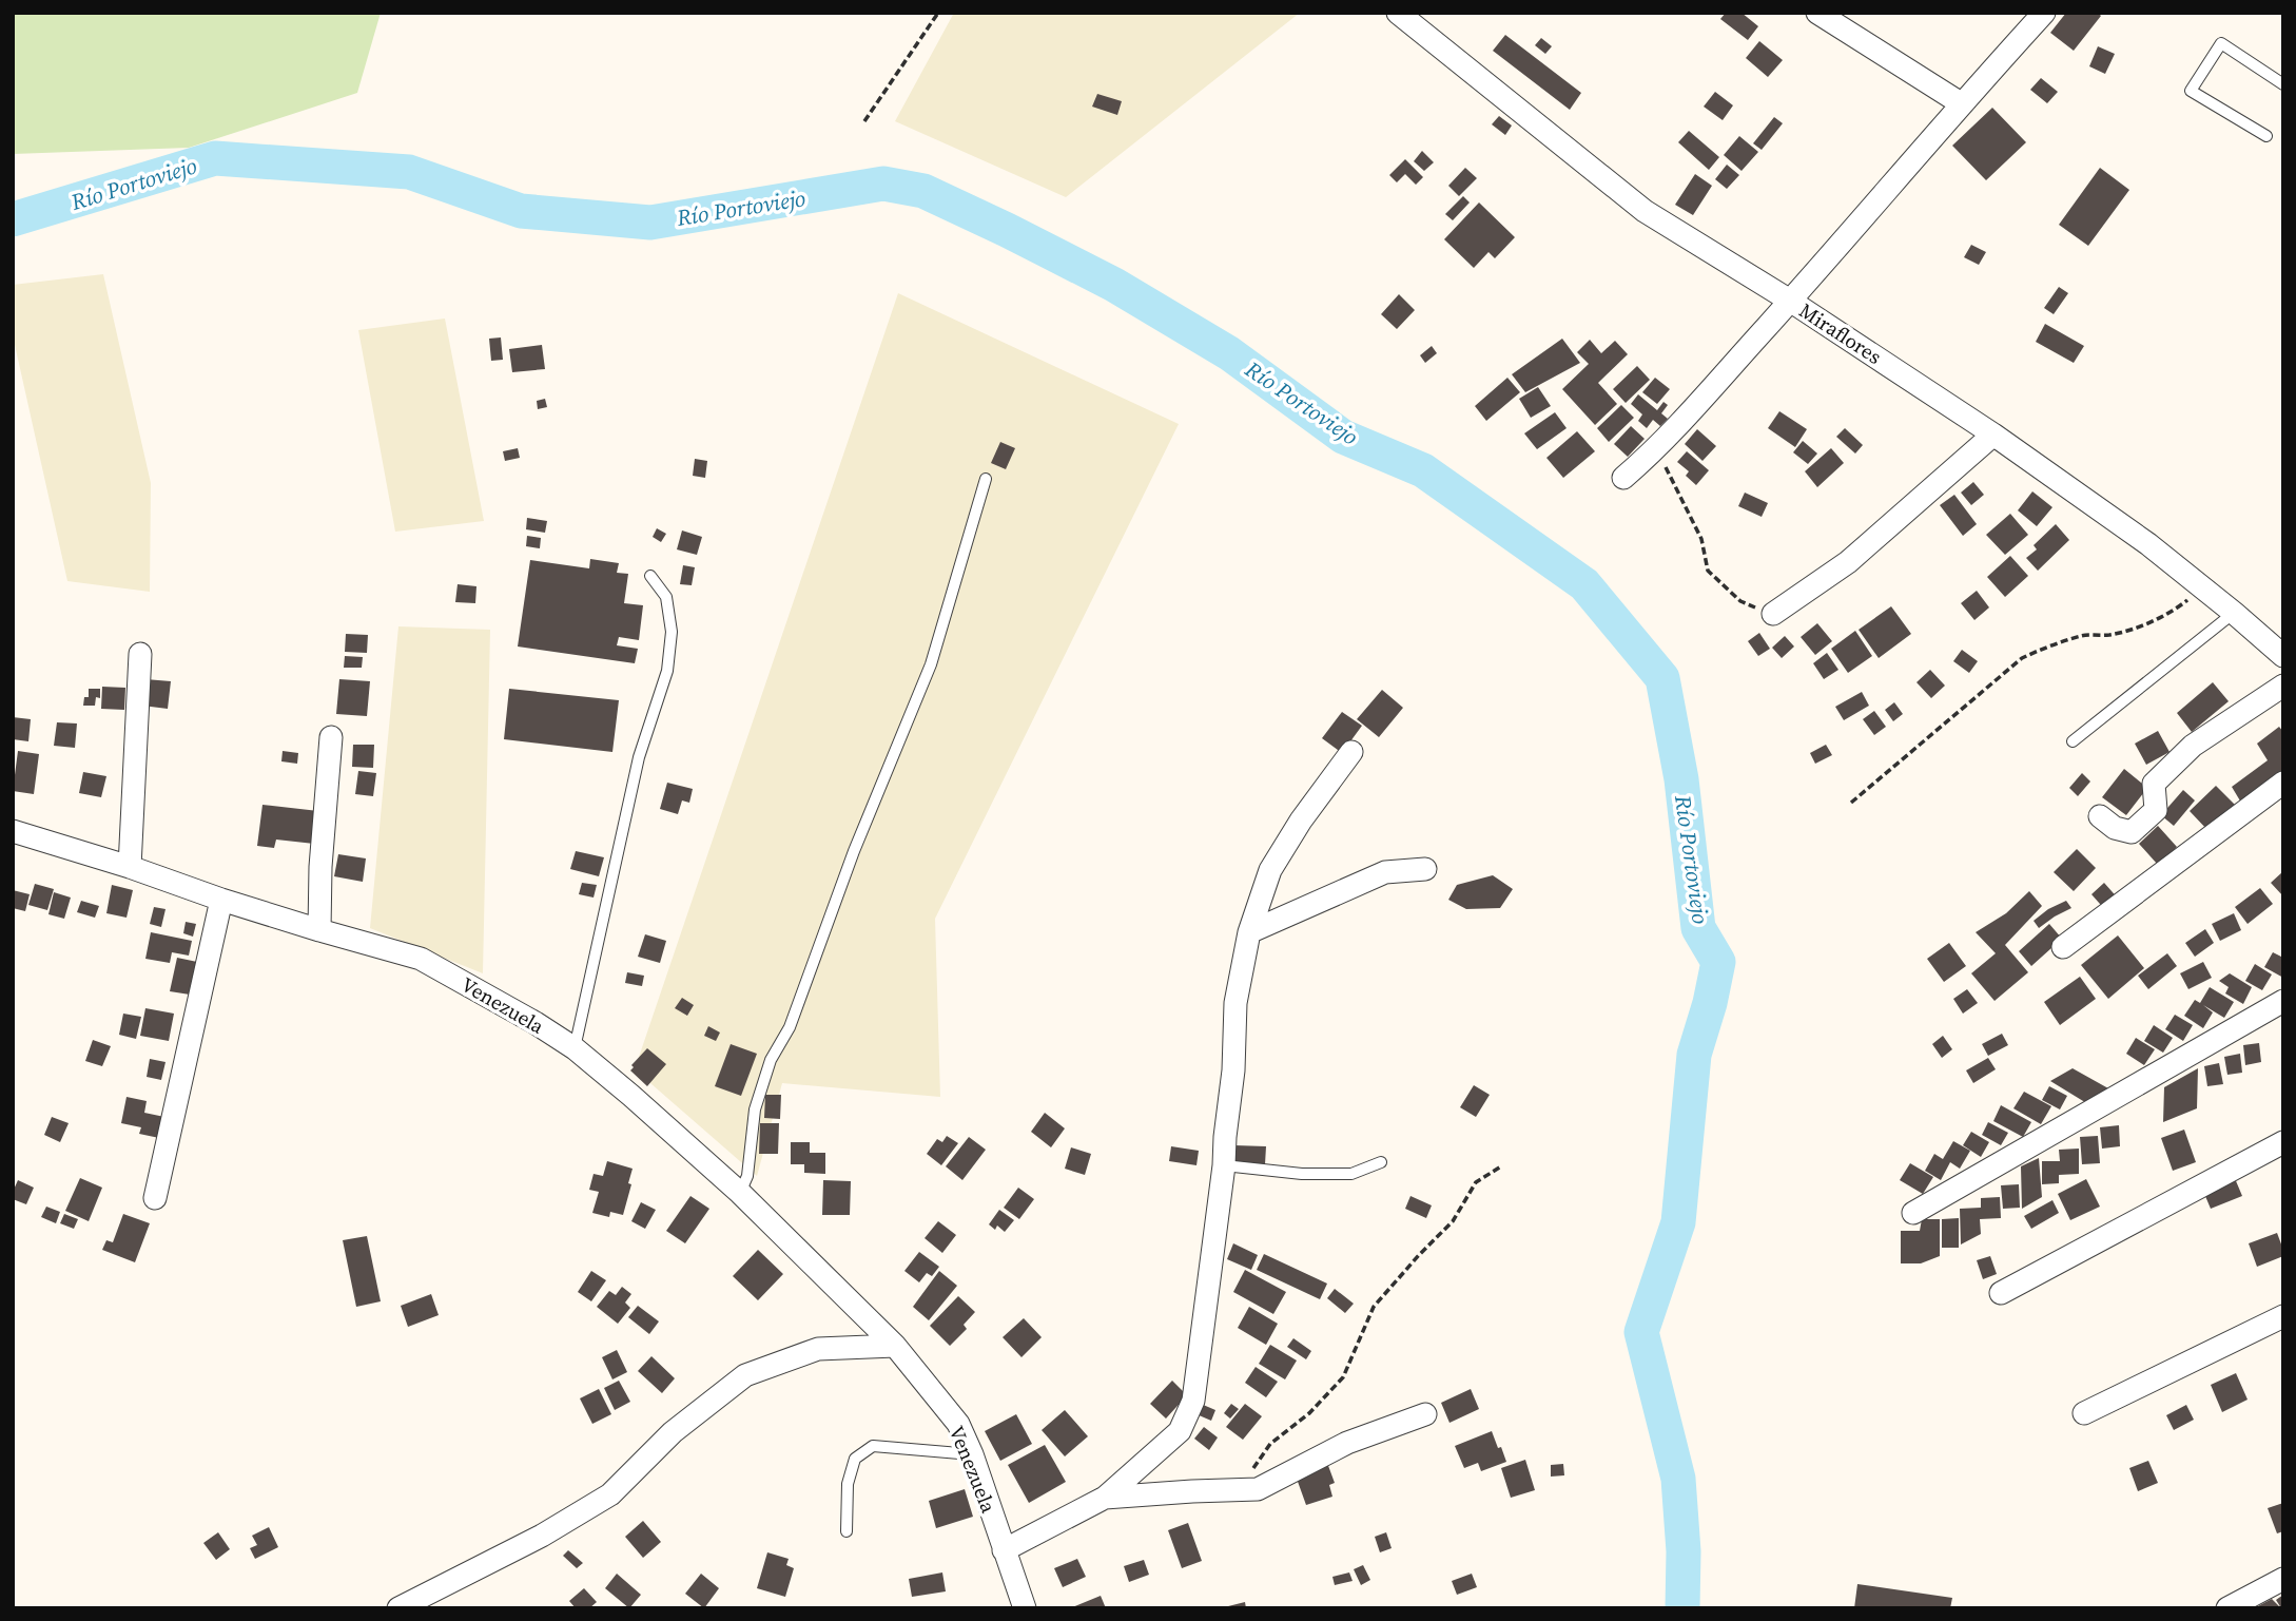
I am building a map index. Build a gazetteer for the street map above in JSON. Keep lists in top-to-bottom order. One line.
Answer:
{"streets":{"street":["Miraflores","Venezuela"]},"water":["Río Portoviejo"]}
